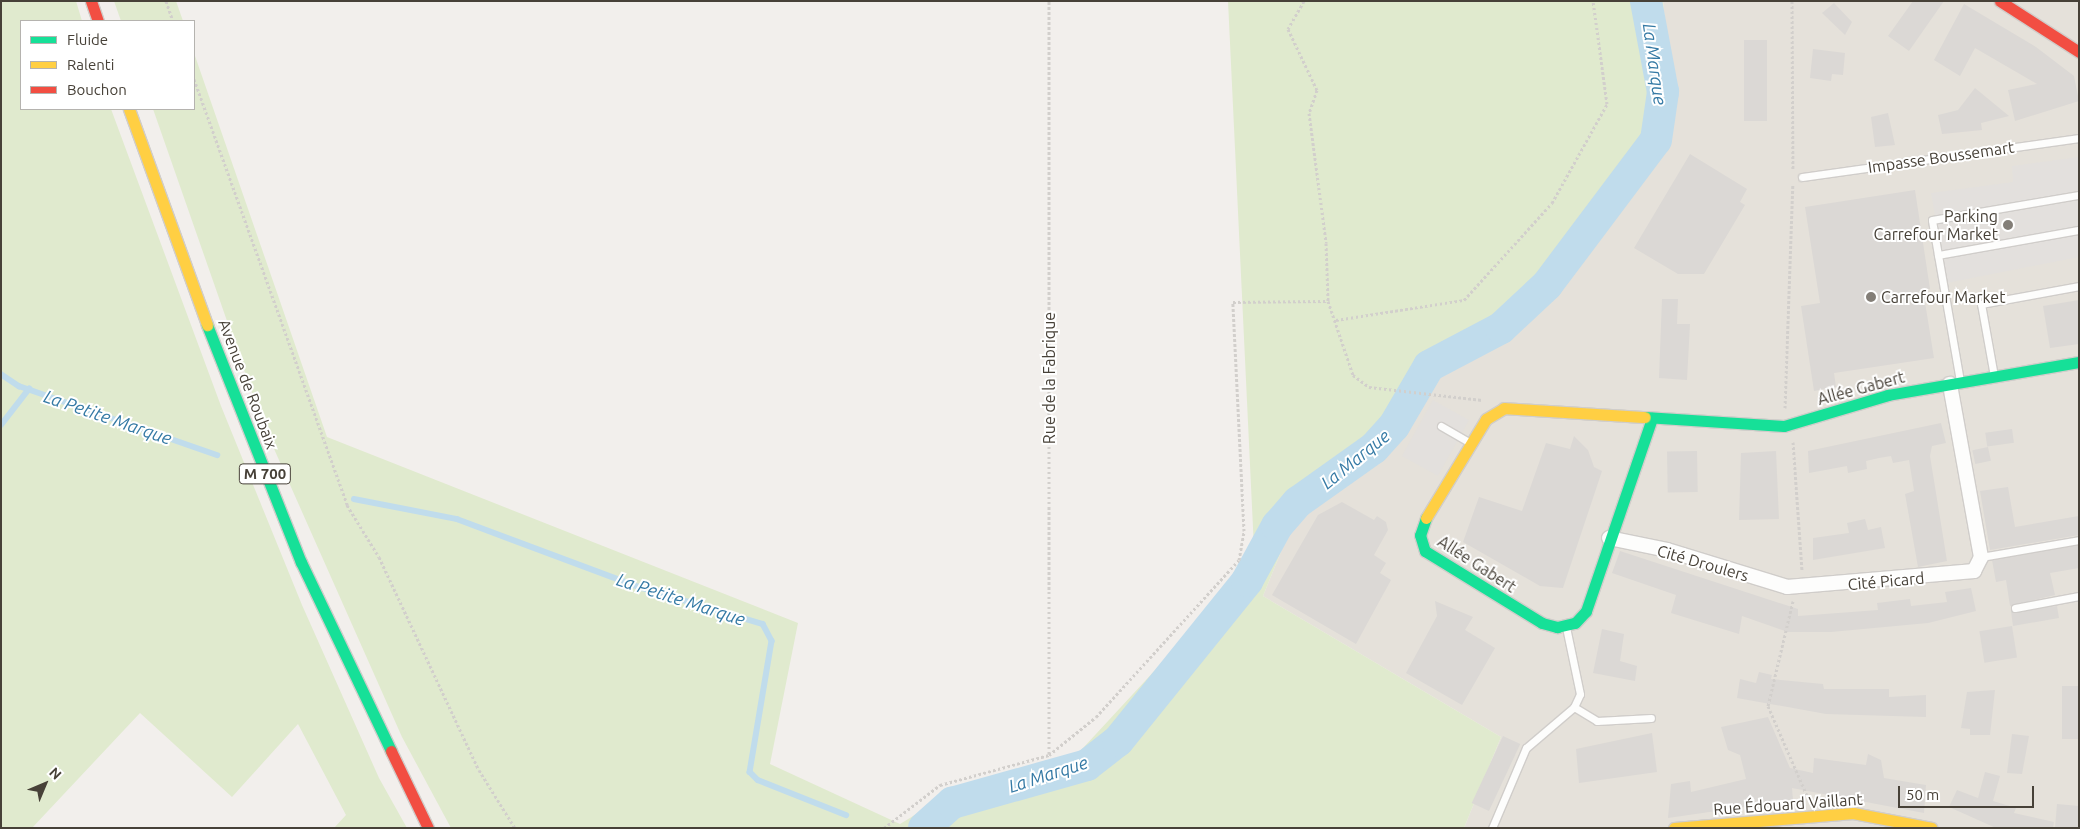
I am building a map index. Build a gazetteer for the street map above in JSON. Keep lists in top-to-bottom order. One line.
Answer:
{"streets":{"main road":["Avenue de Roubaix","Allée Gabert","M 700","Rue Édouard Vaillant"],"street":["Cité Droulers","Cité Picard"],"lane":["Impasse Boussemart"],"path":["Rue de la Fabrique"]},"crossings":[["Cité Droulers","Cité Picard"]],"water":["La Marque","La Petite Marque"],"places":["Parking Carrefour Market","Carrefour Market"],"legend":["Fluide","Ralenti","Bouchon"],"scale_bar":"50 m","north":"top right"}
